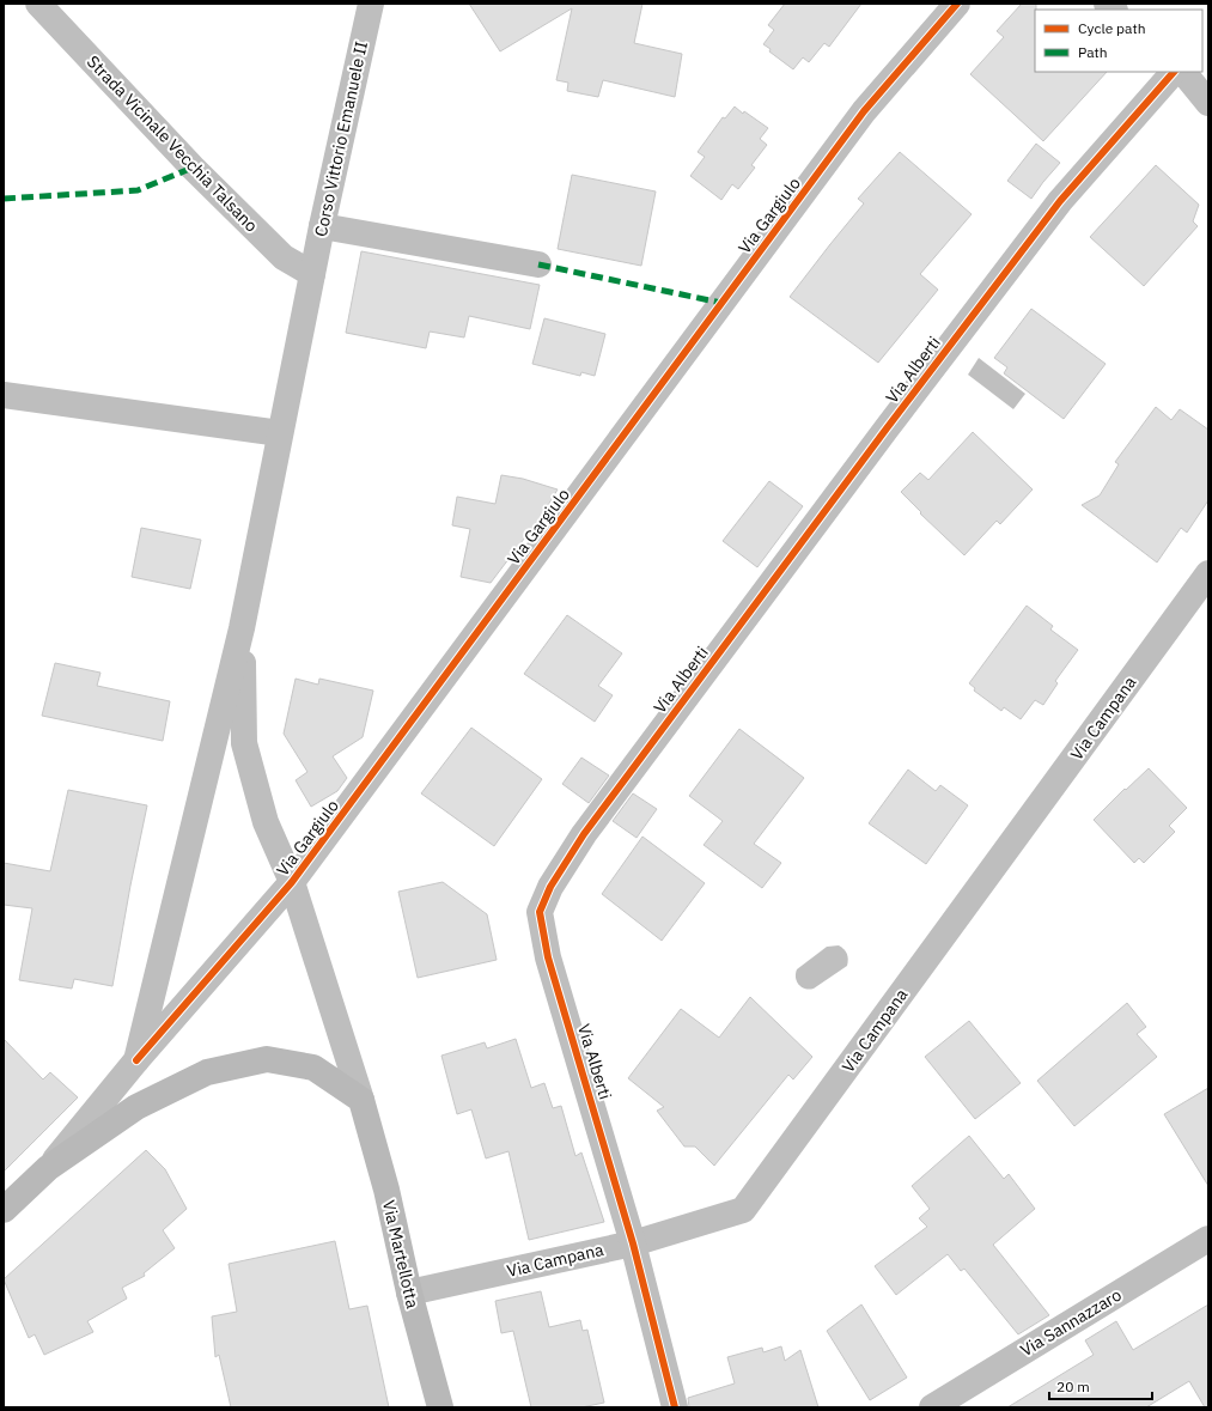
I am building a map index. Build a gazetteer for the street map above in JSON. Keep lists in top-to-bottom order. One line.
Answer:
{"streets":{"main road":["Via Martellotta"],"street":["Corso Vittorio Emanuele II","Strada Vicinale Vecchia Talsano","Via Gargiulo","Via Alberti","Via Campana","Via Sannazzaro"]},"crossings":[["Corso Vittorio Emanuele II","Strada Vicinale Vecchia Talsano"],["Via Alberti","Via Campana"],["Via Campana","Via Martellotta"]],"legend":["Cycle path","Path"],"scale_bar":"20 m"}
